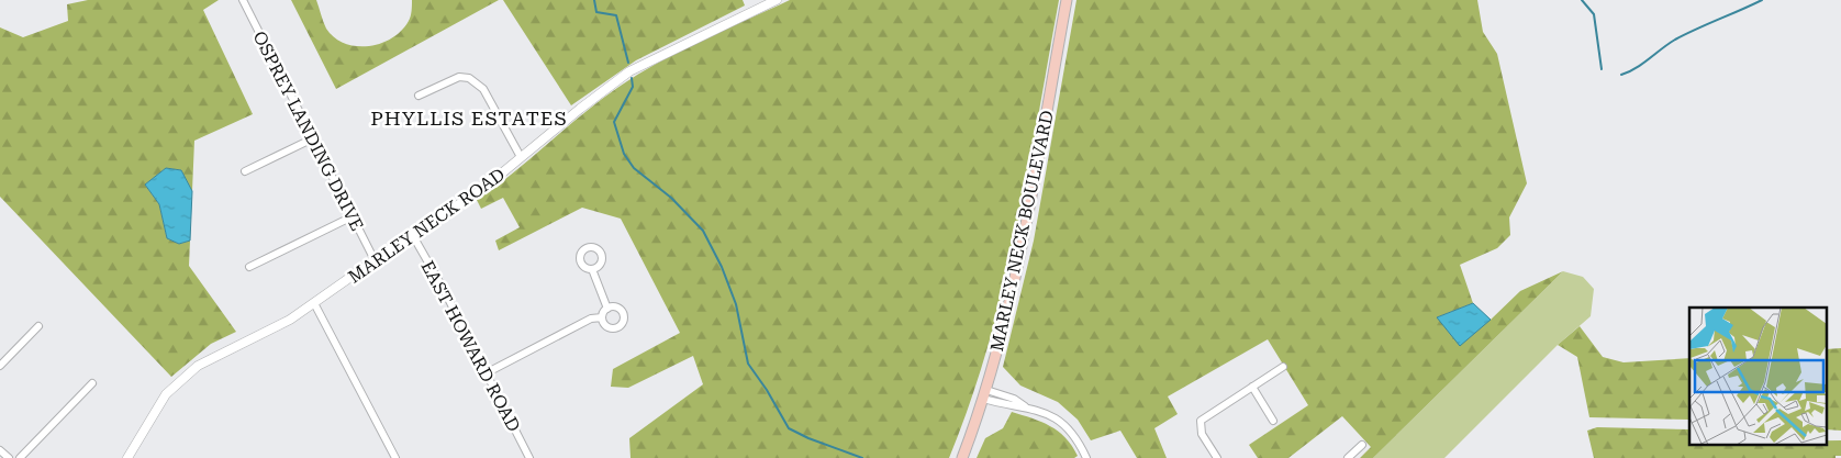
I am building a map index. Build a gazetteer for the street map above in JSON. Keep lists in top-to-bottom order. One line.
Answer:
{"streets":{"main road":["MARLEY NECK BOULEVARD"],"street":["OSPREY LANDING DRIVE","MARLEY NECK ROAD","EAST HOWARD ROAD"]},"crossings":[["OSPREY LANDING DRIVE","MARLEY NECK ROAD"],["MARLEY NECK ROAD","EAST HOWARD ROAD"]],"districts":["PHYLLIS ESTATES"]}
